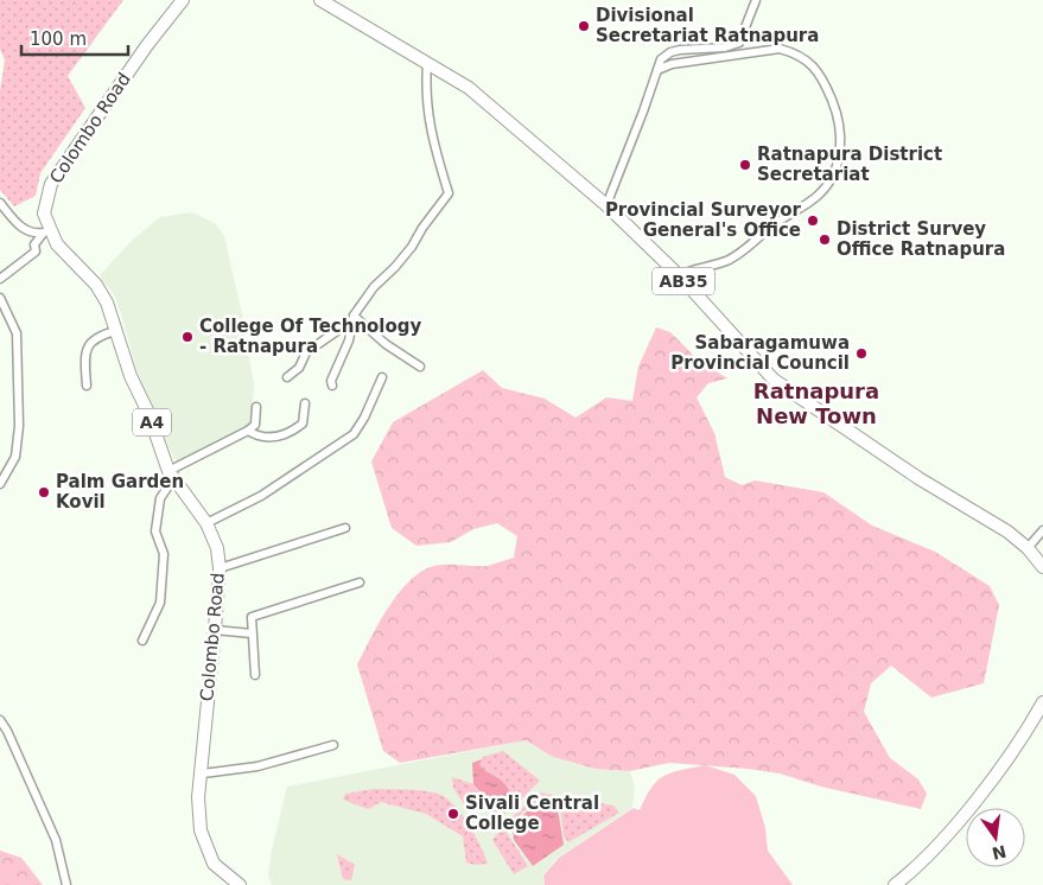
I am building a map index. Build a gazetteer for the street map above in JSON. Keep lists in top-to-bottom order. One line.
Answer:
{"streets":{"main road":["Colombo Road","AB35","A4"]},"districts":["Ratnapura New Town"],"places":["Divisional Secretariat Ratnapura","Ratnapura District Secretariat","Provincial Surveyor General's Office","District Survey Office Ratnapura","College Of Technology - Ratnapura","Sabaragamuwa Provincial Council","Palm Garden Kovil","Sivali Central College"],"scale_bar":"100 m","north":"bottom"}
